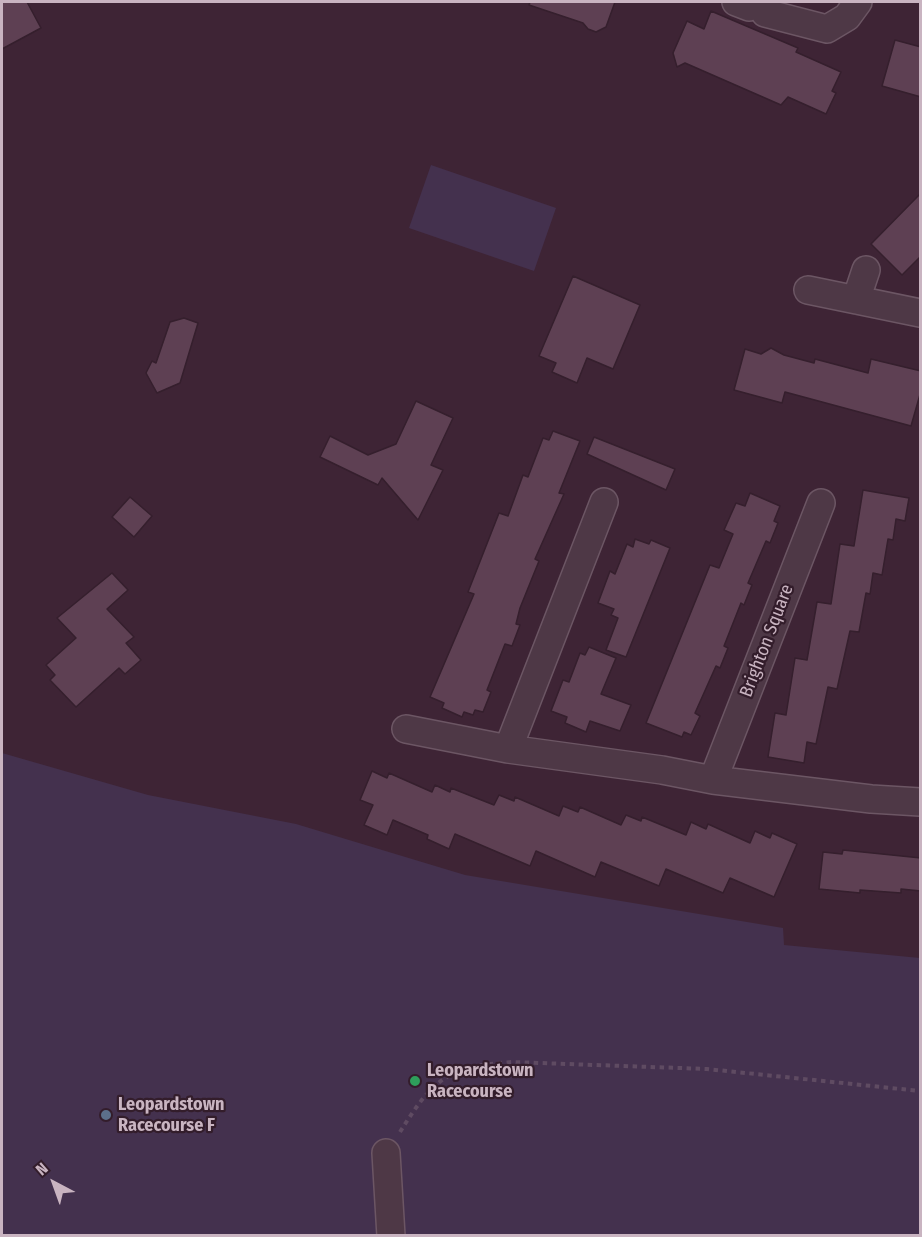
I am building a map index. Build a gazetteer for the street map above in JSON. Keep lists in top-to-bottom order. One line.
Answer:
{"streets":{"street":["Brighton Square"]},"places":["Leopardstown Racecourse","Leopardstown Racecourse F"],"north":"top left"}
